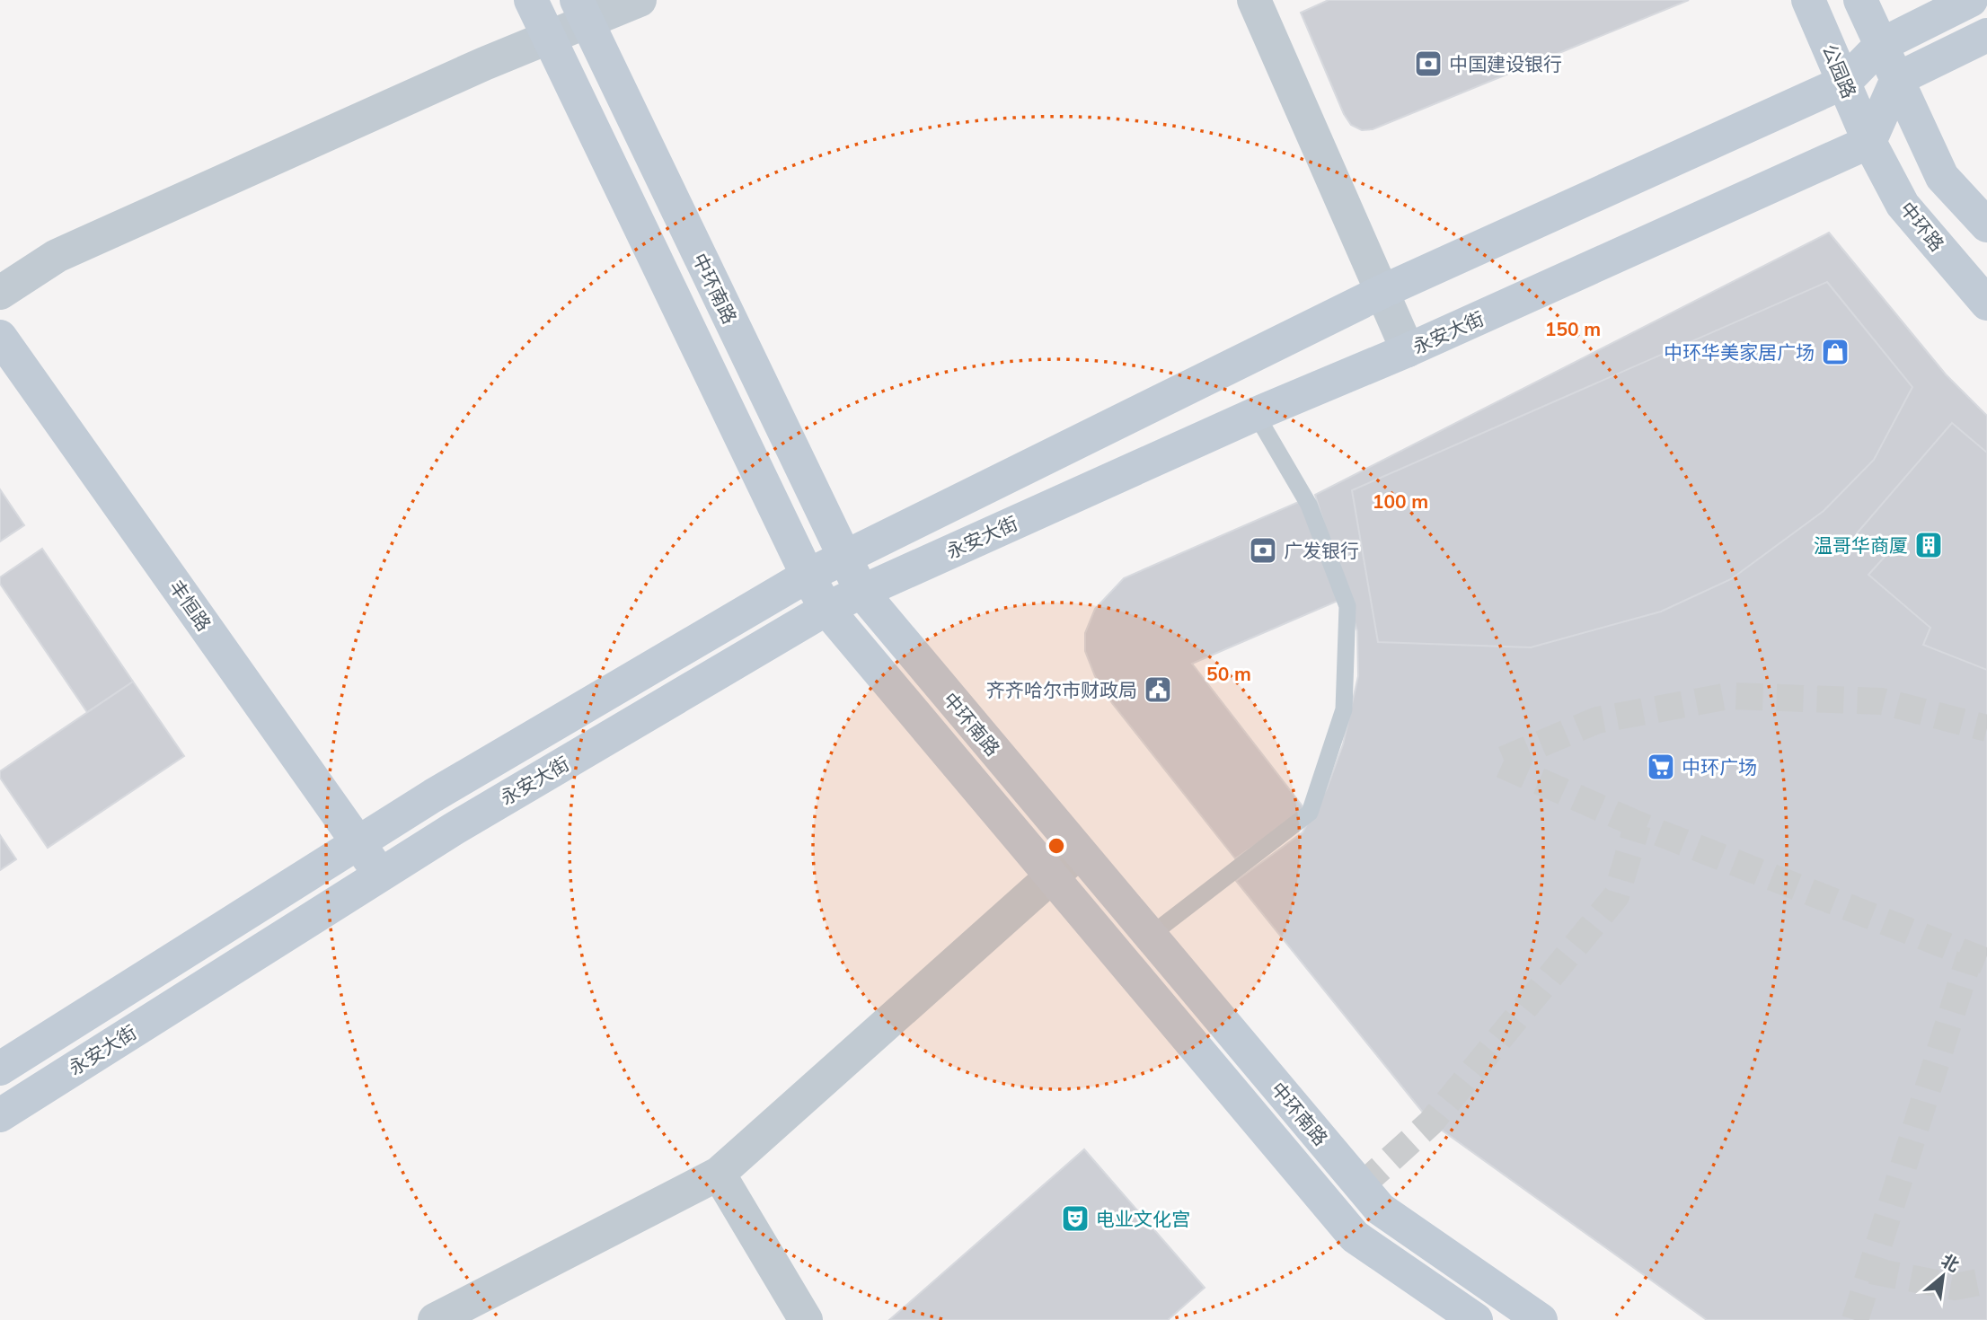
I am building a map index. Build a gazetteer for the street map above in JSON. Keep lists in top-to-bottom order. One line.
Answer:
{"streets":{"main road":["公园路","中环路","中环南路","永安大街","丰恒路"]},"crossings":[["公园路","中环路"],["公园路","永安大街"],["中环路","永安大街"],["中环南路","永安大街"],["永安大街","丰恒路"]],"places":{"bank":["中国建设银行","广发银行"],"shop":["中环华美家居广场"],"building":["温哥华商厦"],"public building":["齐齐哈尔市财政局"],"supermarket":["中环广场"],"theatre":["电业文化宫"]},"north":"top right","rings":["150 m","100 m","50 m"]}
